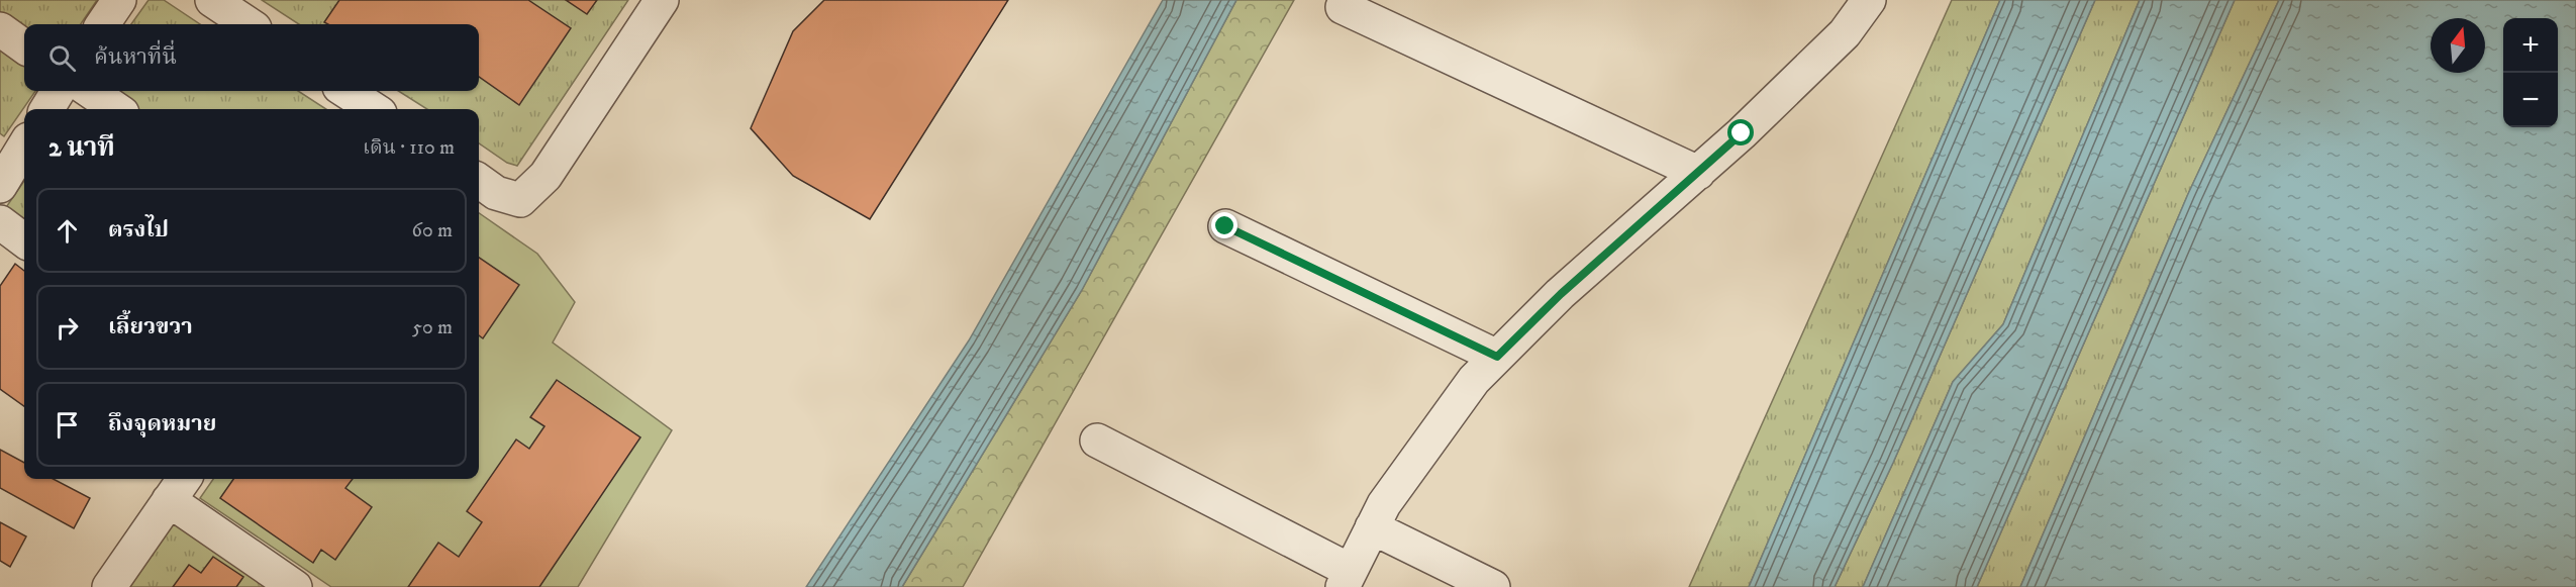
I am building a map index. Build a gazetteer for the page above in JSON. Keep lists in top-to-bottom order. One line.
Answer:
{"north":"top","page":{"map_buttons":["+","−"],"search":"ค้นหาที่นี่","heading":["2 นาที","เดิน · 110 m"],"list":[["ตรงไป","60 m"],["เลี้ยวขวา","50 m"],"ถึงจุดหมาย"]}}
